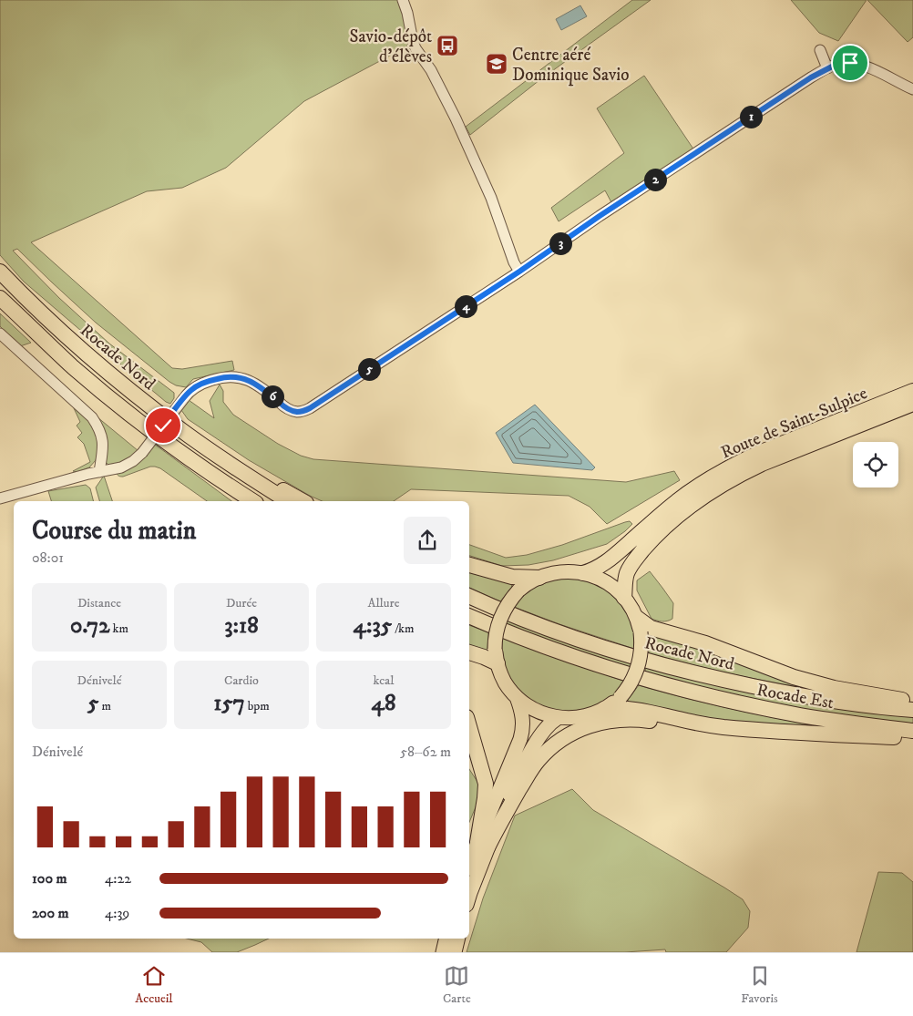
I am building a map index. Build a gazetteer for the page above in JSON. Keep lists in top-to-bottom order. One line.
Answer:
{"streets":{"highway":["Rocade Nord","Route de Saint-Sulpice","Rocade Est"]},"places":{"bus stop":["Savio-dépôt d'élèves"],"school or university":["Centre aéré Dominique Savio"]},"page":{"pins":["1","2","3","4","5","6"],"heading":["Course du matin","08:01"],"stats":[["Distance","0.72 km"],["Durée","3:18"],["Allure","4:35 /km"],["Dénivelé","5 m"],["Cardio","157 bpm"],["kcal","48"]],"chart":["Dénivelé","58–62 m"],"list":[{"name":"100 m","note":"4:22"},{"name":"200 m","note":"4:39"}],"tabs":["Accueil","Carte","Favoris"]}}
